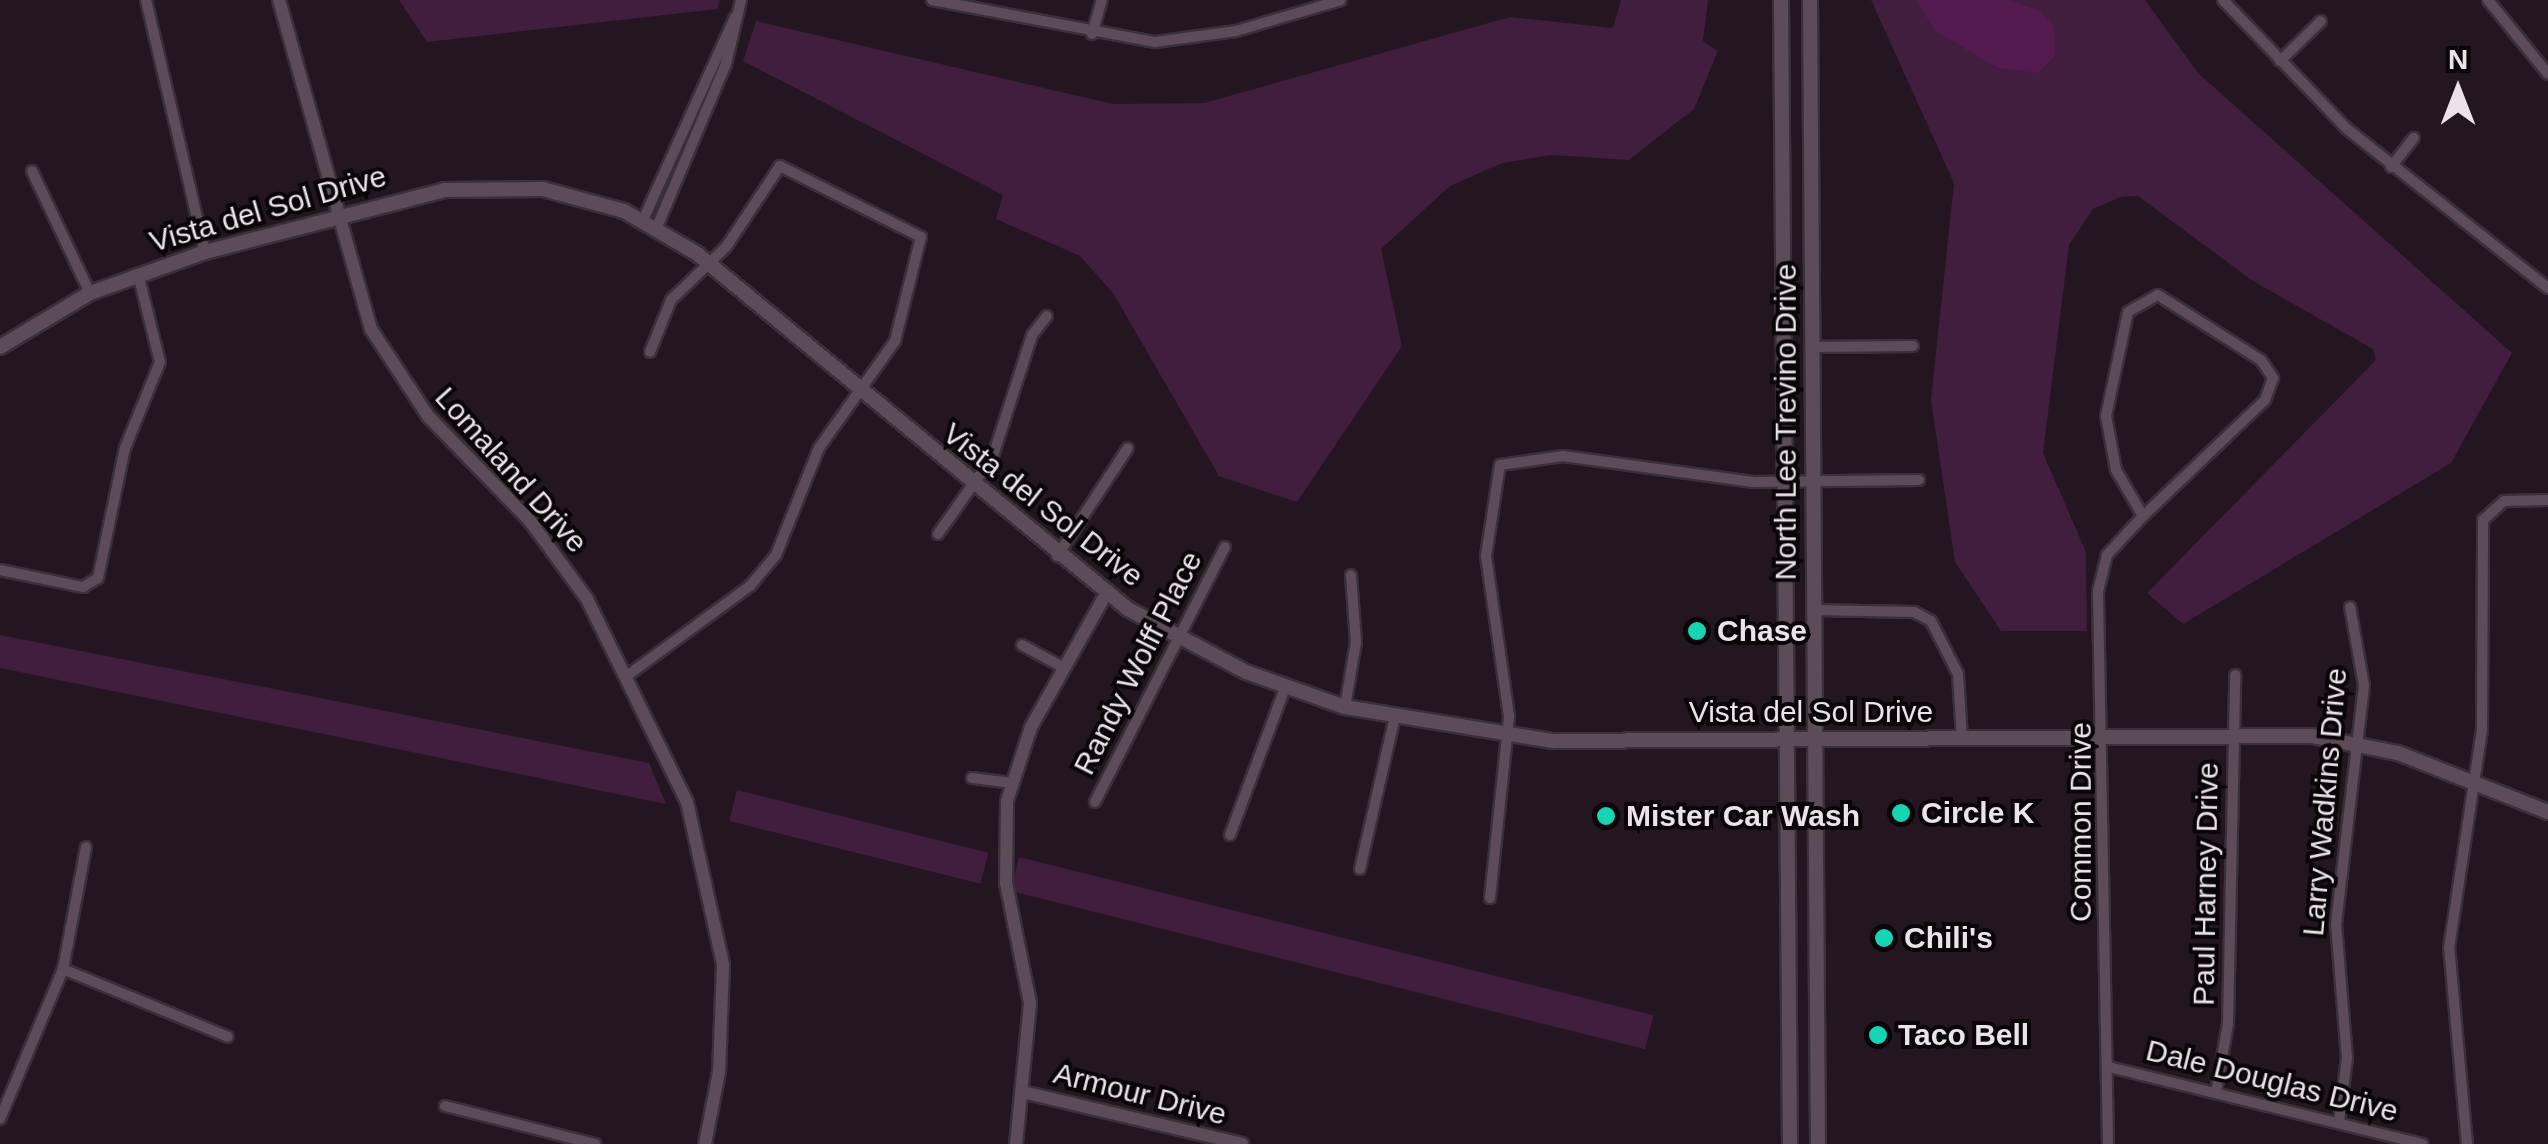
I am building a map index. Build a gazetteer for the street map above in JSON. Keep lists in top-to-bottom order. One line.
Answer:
{"streets":{"main road":["Vista del Sol Drive","North Lee Trevino Drive"],"street":["Lomaland Drive","Randy Wolff Place","Larry Wadkins Drive","Common Drive","Paul Harney Drive","Dale Douglas Drive","Armour Drive"]},"crossings":[["Vista del Sol Drive","North Lee Trevino Drive"],["Vista del Sol Drive","Lomaland Drive"],["Vista del Sol Drive","Randy Wolff Place"],["Vista del Sol Drive","Larry Wadkins Drive"],["Vista del Sol Drive","Common Drive"],["Vista del Sol Drive","Paul Harney Drive"],["Larry Wadkins Drive","Dale Douglas Drive"],["Common Drive","Dale Douglas Drive"],["Paul Harney Drive","Dale Douglas Drive"]],"places":["Chase","Circle K","Mister Car Wash","Chili's","Taco Bell"],"north":"top"}
